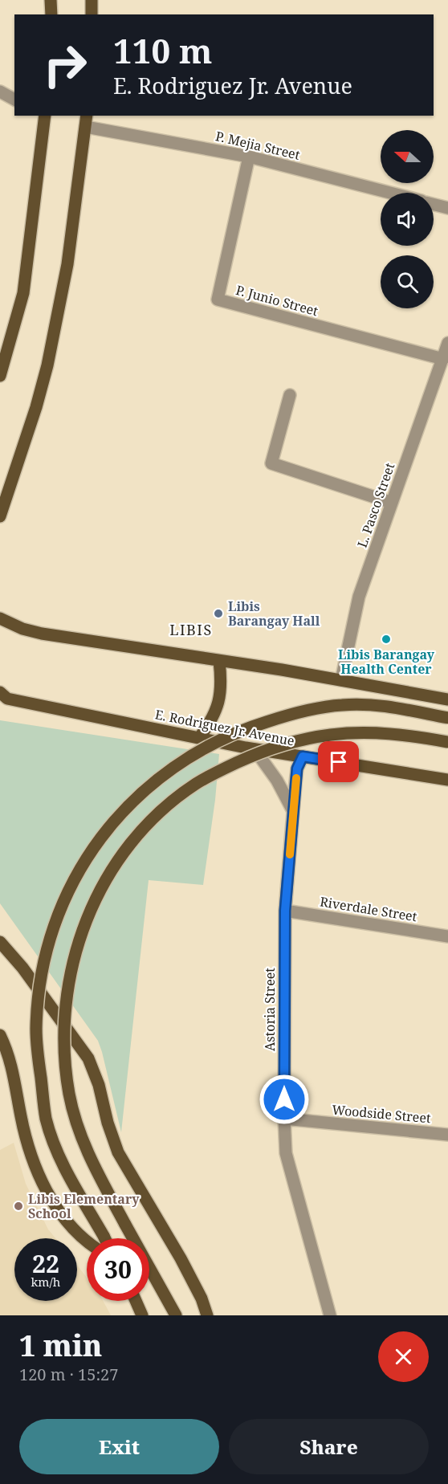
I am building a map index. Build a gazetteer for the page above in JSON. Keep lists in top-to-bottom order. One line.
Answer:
{"streets":{"main road":["E. Rodriguez Jr. Avenue"],"street":["P. Mejia Street","P. Junio Street","L. Pasco Street","Riverdale Street","Astoria Street","Woodside Street"]},"crossings":[["P. Mejia Street","P. Junio Street"],["P. Junio Street","L. Pasco Street"],["E. Rodriguez Jr. Avenue","Astoria Street"],["Riverdale Street","Astoria Street"],["Astoria Street","Woodside Street"]],"districts":["LIBIS"],"places":["Libis Barangay Hall","Libis Barangay Health Center","Libis Elementary School"],"north":"left","page":{"turn":["110 m","E. Rodriguez Jr. Avenue"],"speed":"22 km/h","limit":"30","heading":["1 min","120 m · 15:27"],"buttons":["Exit","Share"]}}
